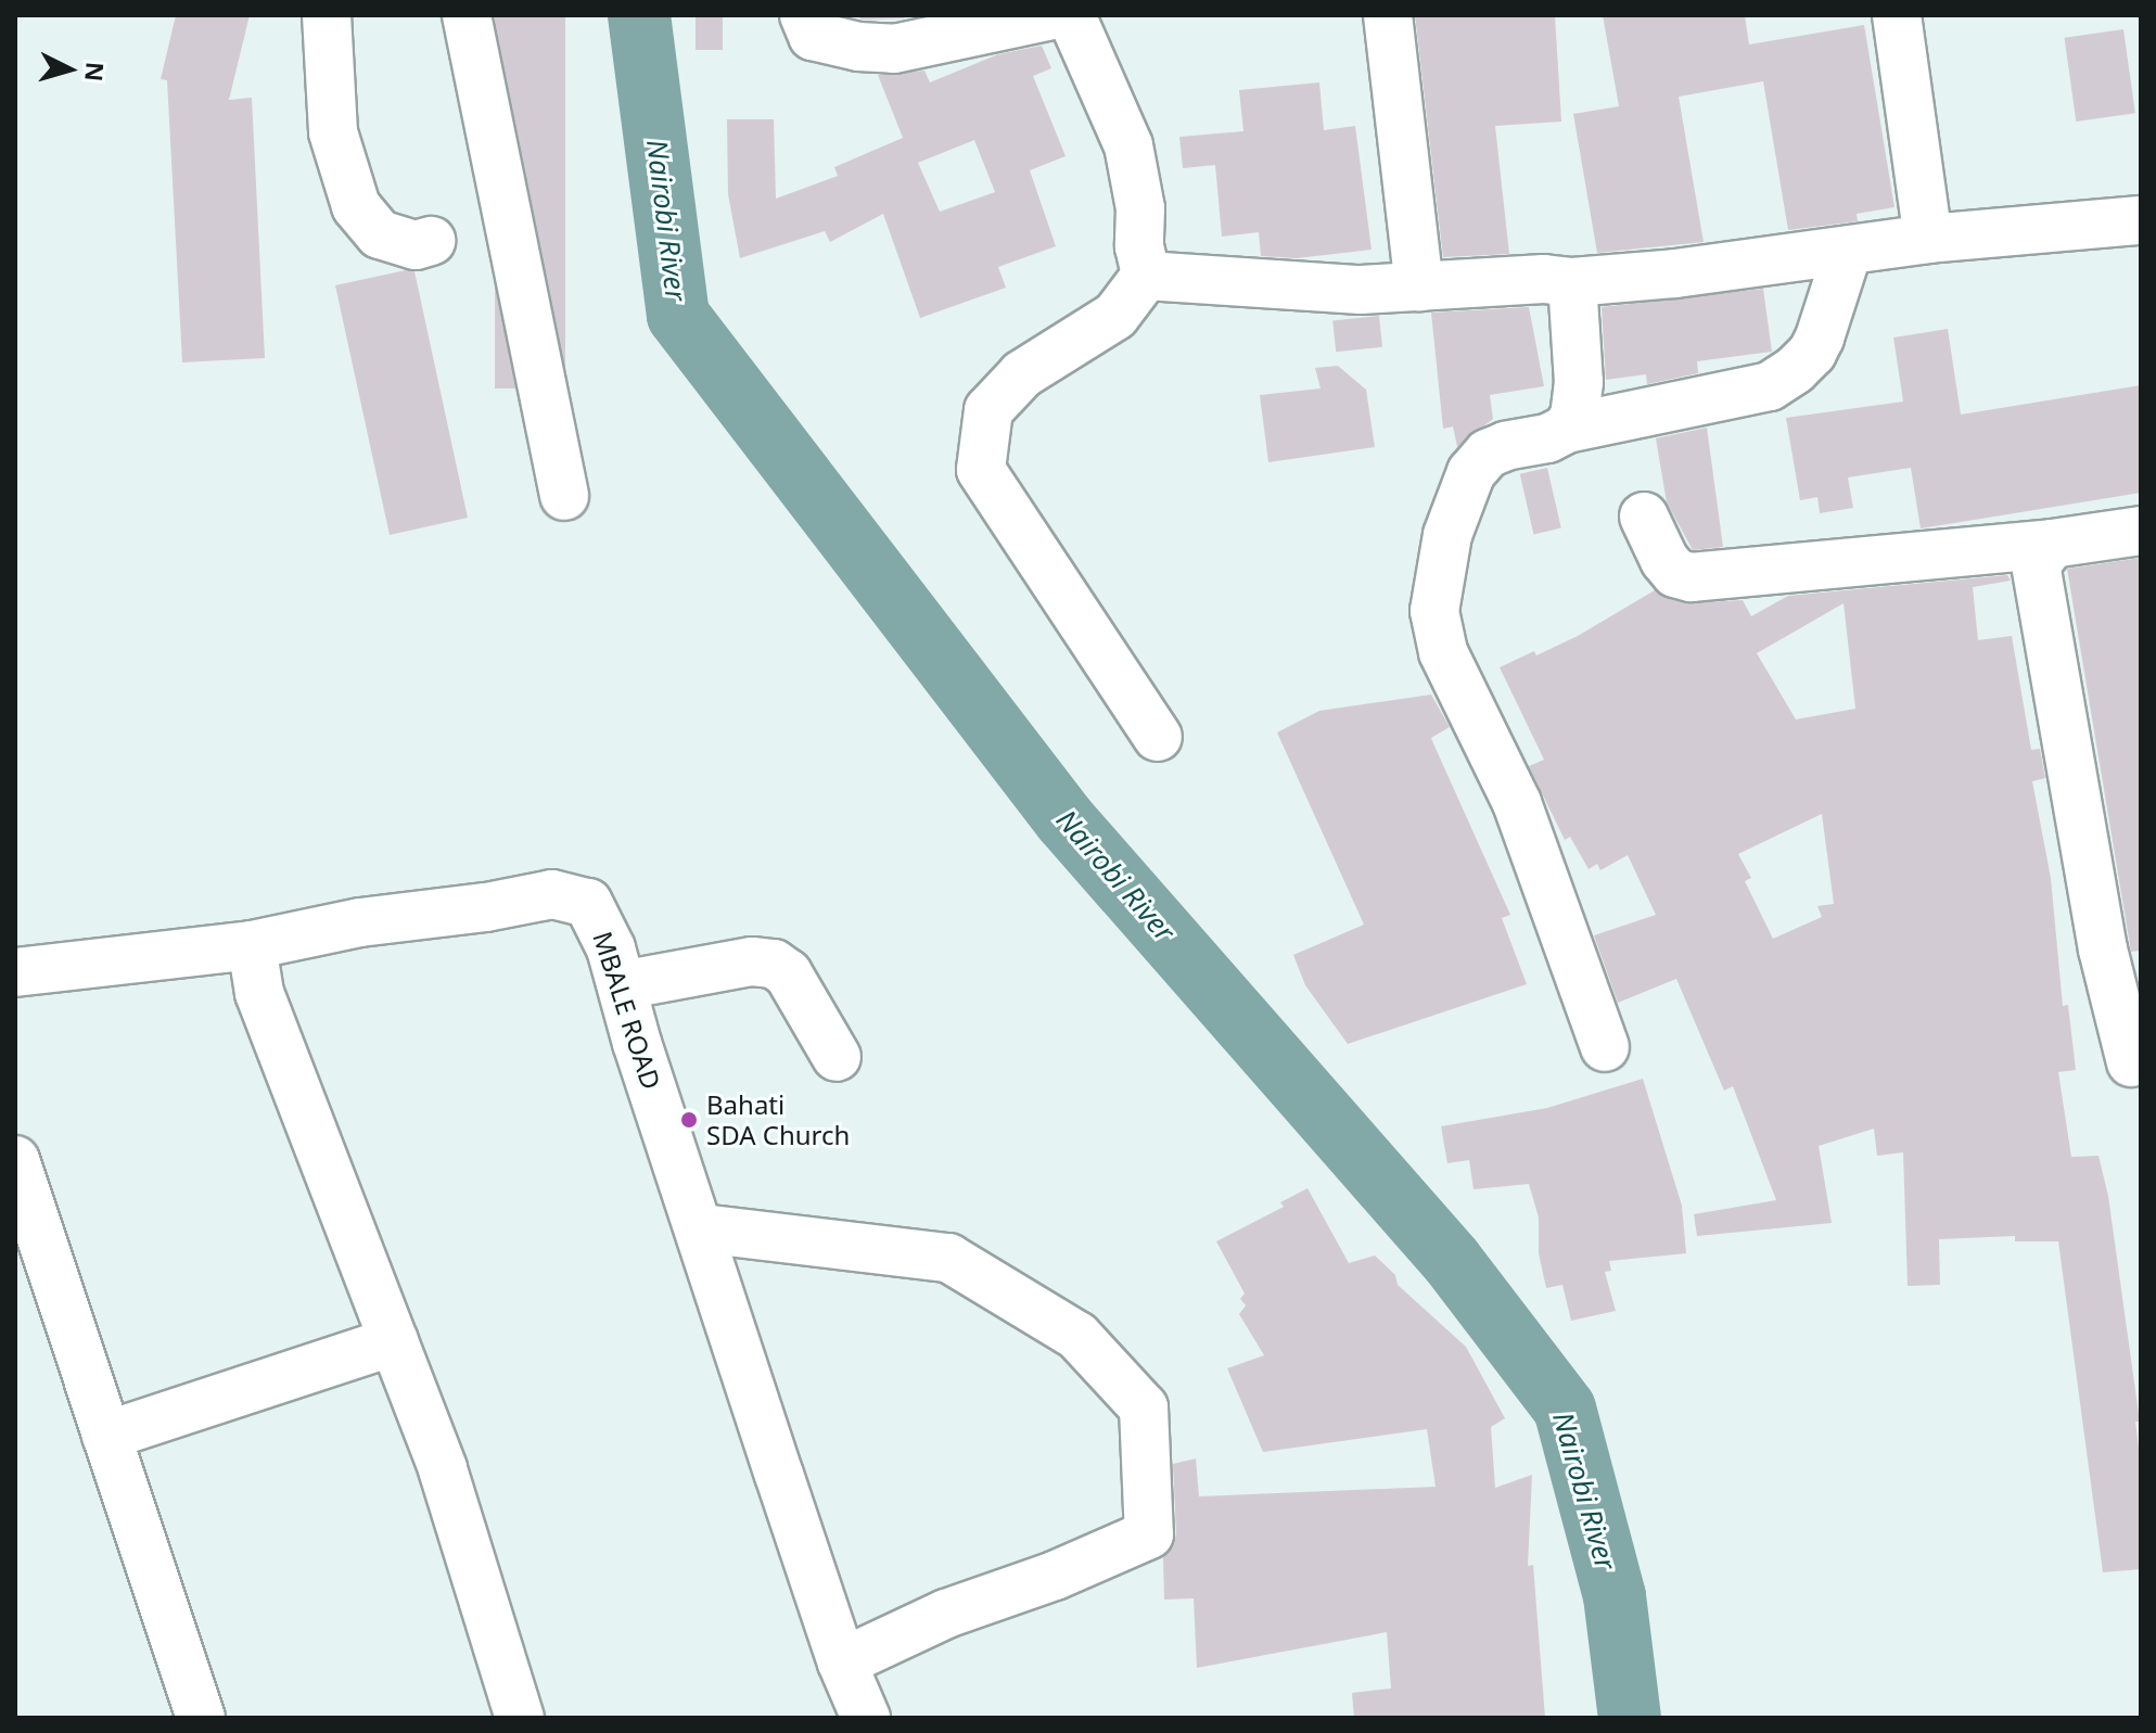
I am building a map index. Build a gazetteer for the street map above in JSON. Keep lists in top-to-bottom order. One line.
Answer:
{"streets":{"street":["MBALE ROAD"]},"water":["Nairobi River"],"places":["Bahati SDA Church"],"north":"right"}
